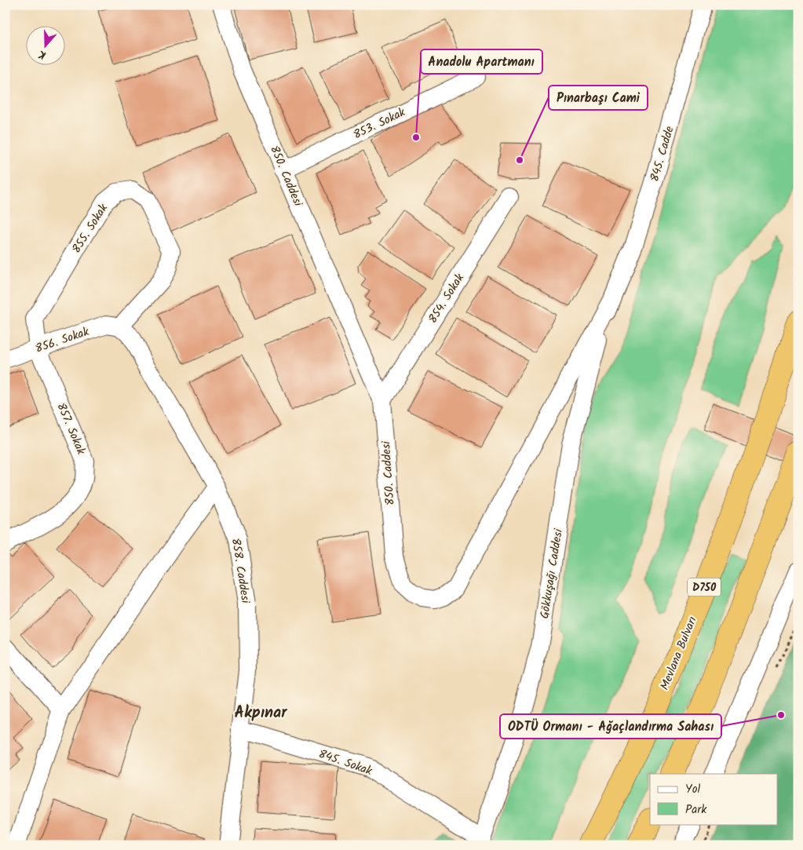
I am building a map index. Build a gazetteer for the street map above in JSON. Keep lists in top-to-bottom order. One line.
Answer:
{"streets":{"highway":["D750","Mevlana Bulvarı"],"street":["853. Sokak","845. Cadde","850. Caddesi","855. Sokak","854. Sokak","856. Sokak","857. Sokak","858. Caddesi","Gökkuşağı Caddesi","845. Sokak"]},"crossings":[["853. Sokak","850. Caddesi"],["845. Cadde","850. Caddesi"],["845. Cadde","Gökkuşağı Caddesi"],["850. Caddesi","854. Sokak"],["850. Caddesi","Gökkuşağı Caddesi"],["855. Sokak","856. Sokak"],["855. Sokak","857. Sokak"],["855. Sokak","858. Caddesi"],["856. Sokak","857. Sokak"],["856. Sokak","858. Caddesi"],["858. Caddesi","845. Sokak"],["Gökkuşağı Caddesi","845. Sokak"]],"districts":["Akpınar"],"places":["Anadolu Apartmanı","Pınarbaşı Cami","ODTÜ Ormanı - Ağaçlandırma Sahası"],"legend":["Yol","Park"],"north":"bottom"}
